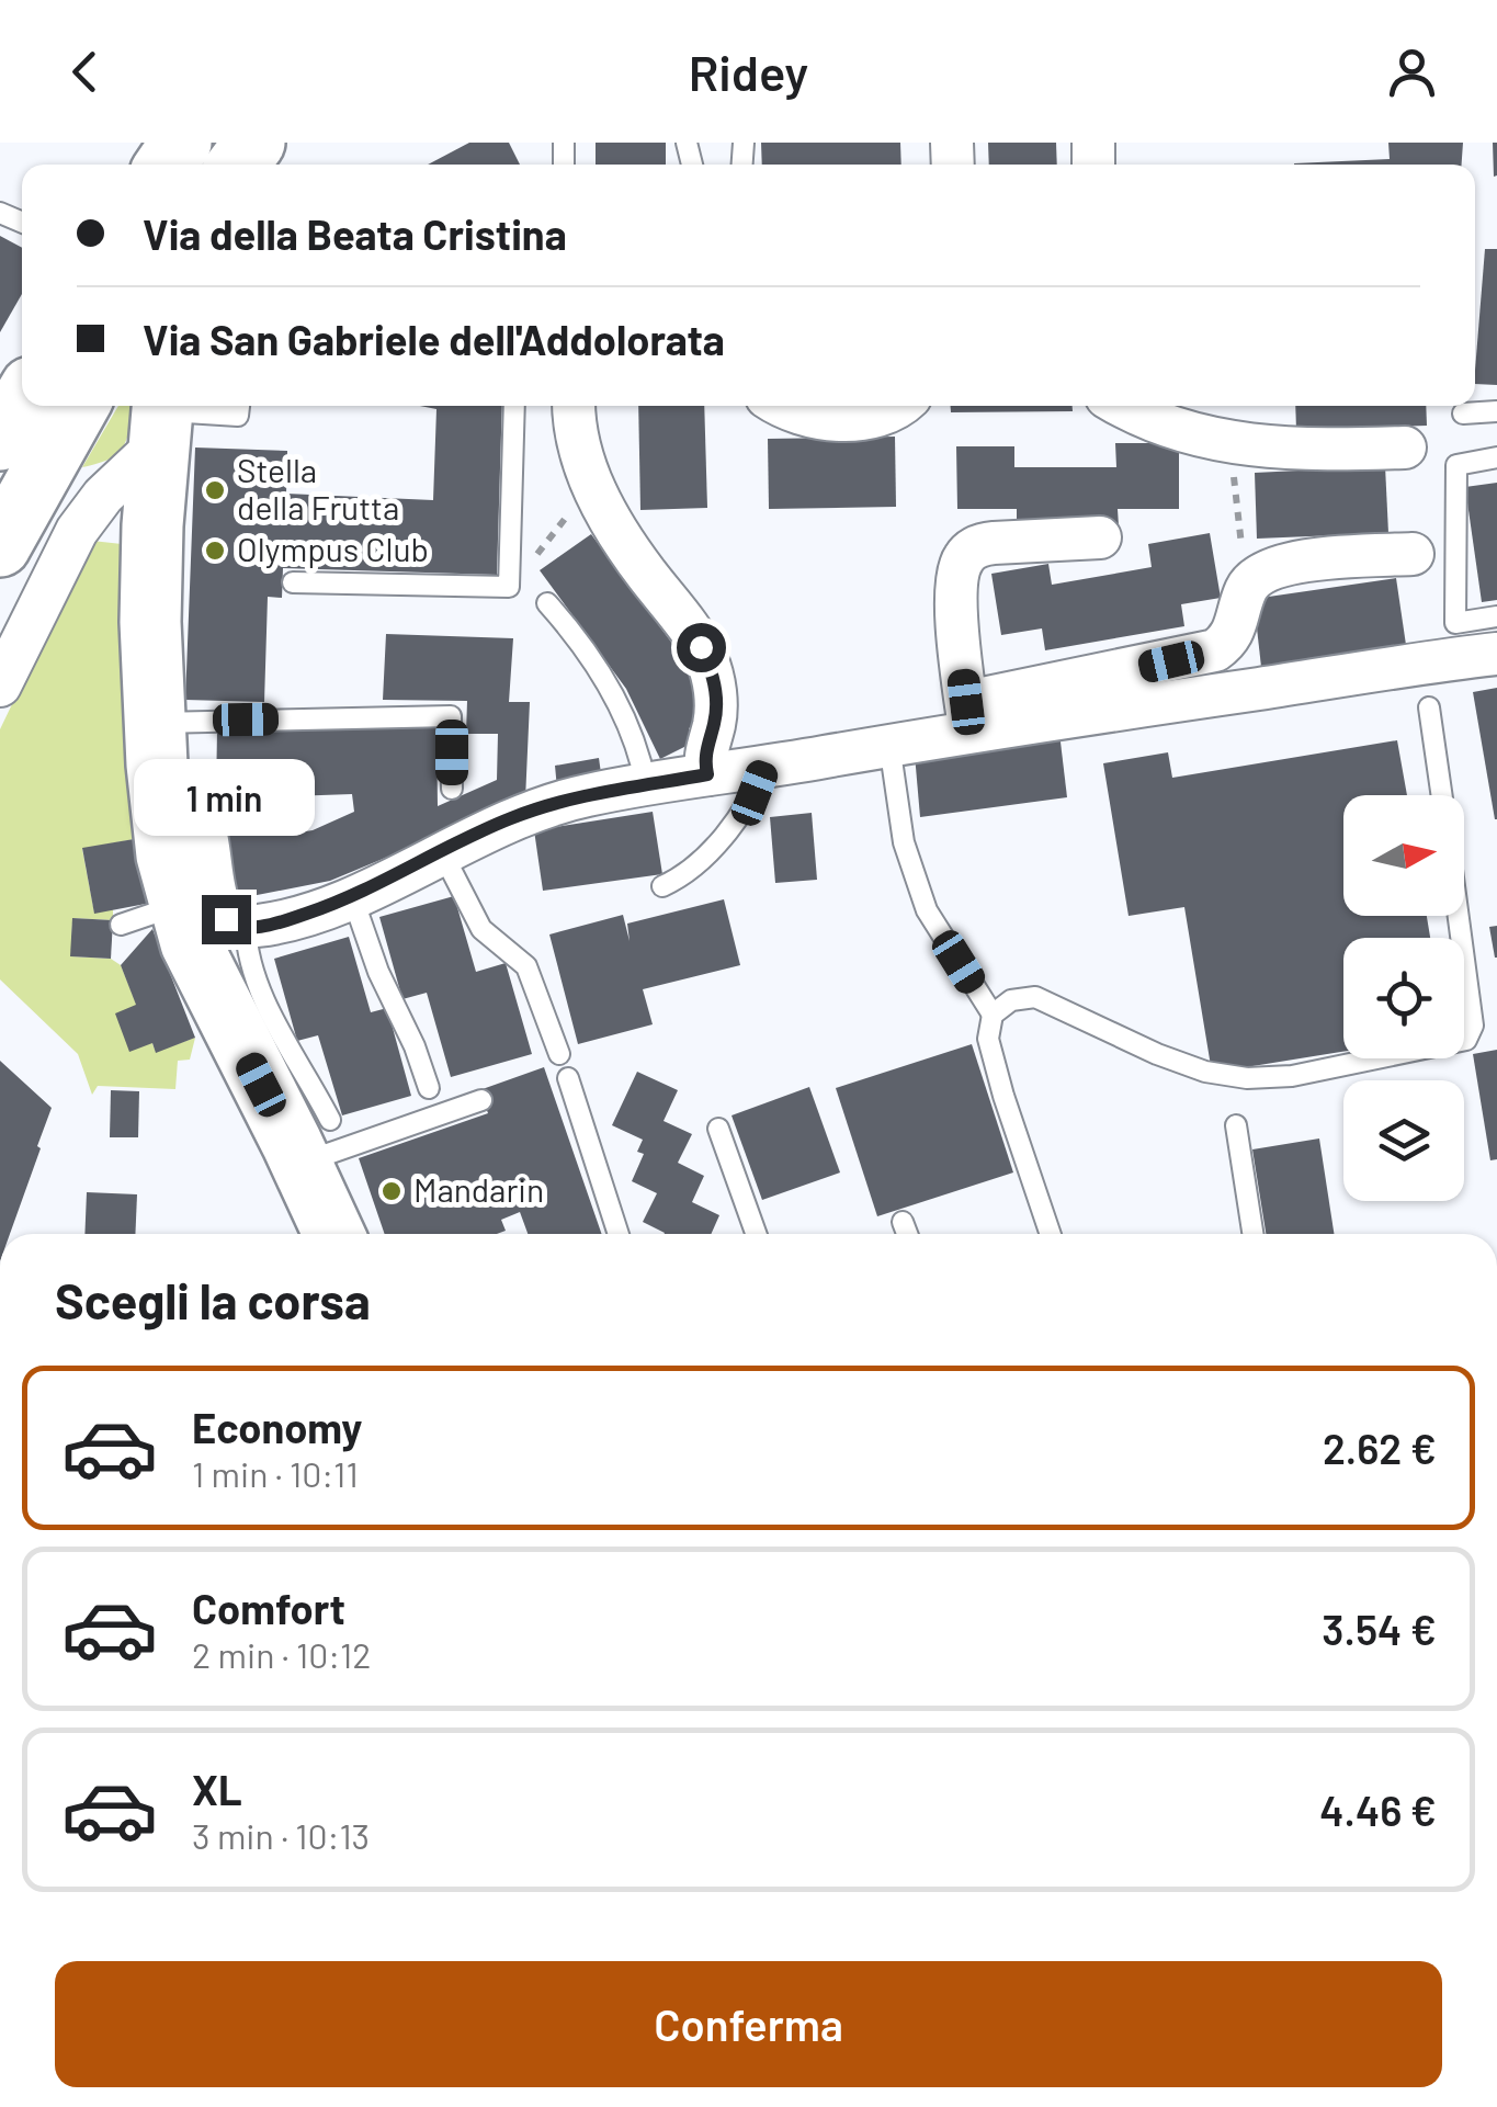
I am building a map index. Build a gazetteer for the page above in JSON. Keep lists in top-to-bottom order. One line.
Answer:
{"places":["Stella della Frutta","Olympus Club","Mandarin"],"north":"right","page":{"header":"Ridey","banner":["Via della Beata Cristina","Via San Gabriele dell'Addolorata"],"bubble":"1 min","heading":"Scegli la corsa","list":[{"name":"Economy","note":"1 min · 10:11","value":"2.62 €"},{"name":"Comfort","note":"2 min · 10:12","value":"3.54 €"},{"name":"XL","note":"3 min · 10:13","value":"4.46 €"}],"buttons":"Conferma"}}
